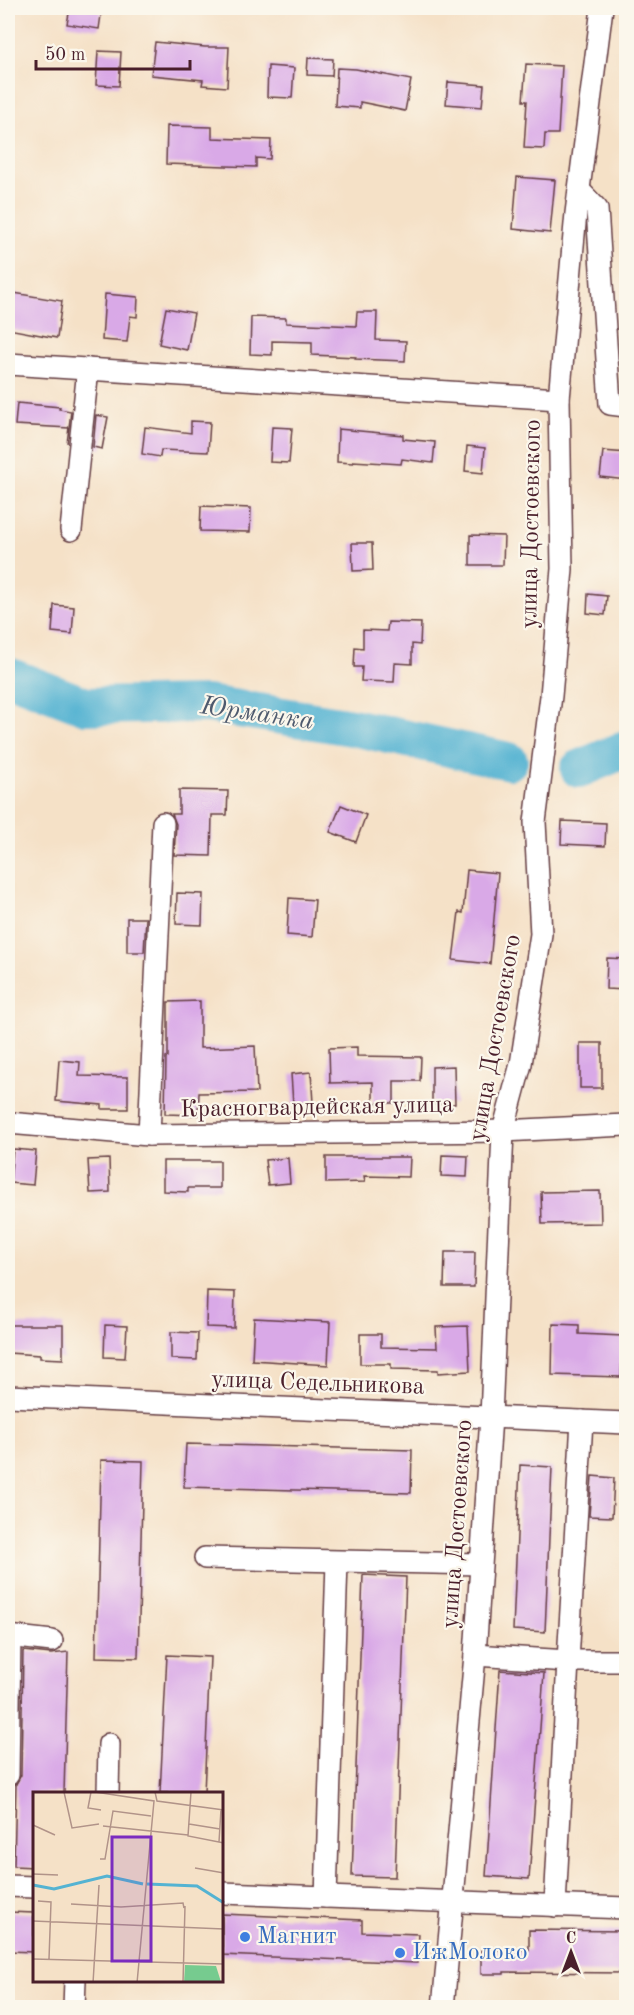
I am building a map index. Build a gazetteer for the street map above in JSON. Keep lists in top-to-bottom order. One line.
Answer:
{"streets":{"street":["улица Достоевского","Красногвардейская улица","улица Седельникова"]},"crossings":[["улица Достоевского","Красногвардейская улица"],["улица Достоевского","улица Седельникова"]],"water":["Юрманка"],"places":["Магнит","ИжМолоко"],"scale_bar":"50 m","north":"top"}
